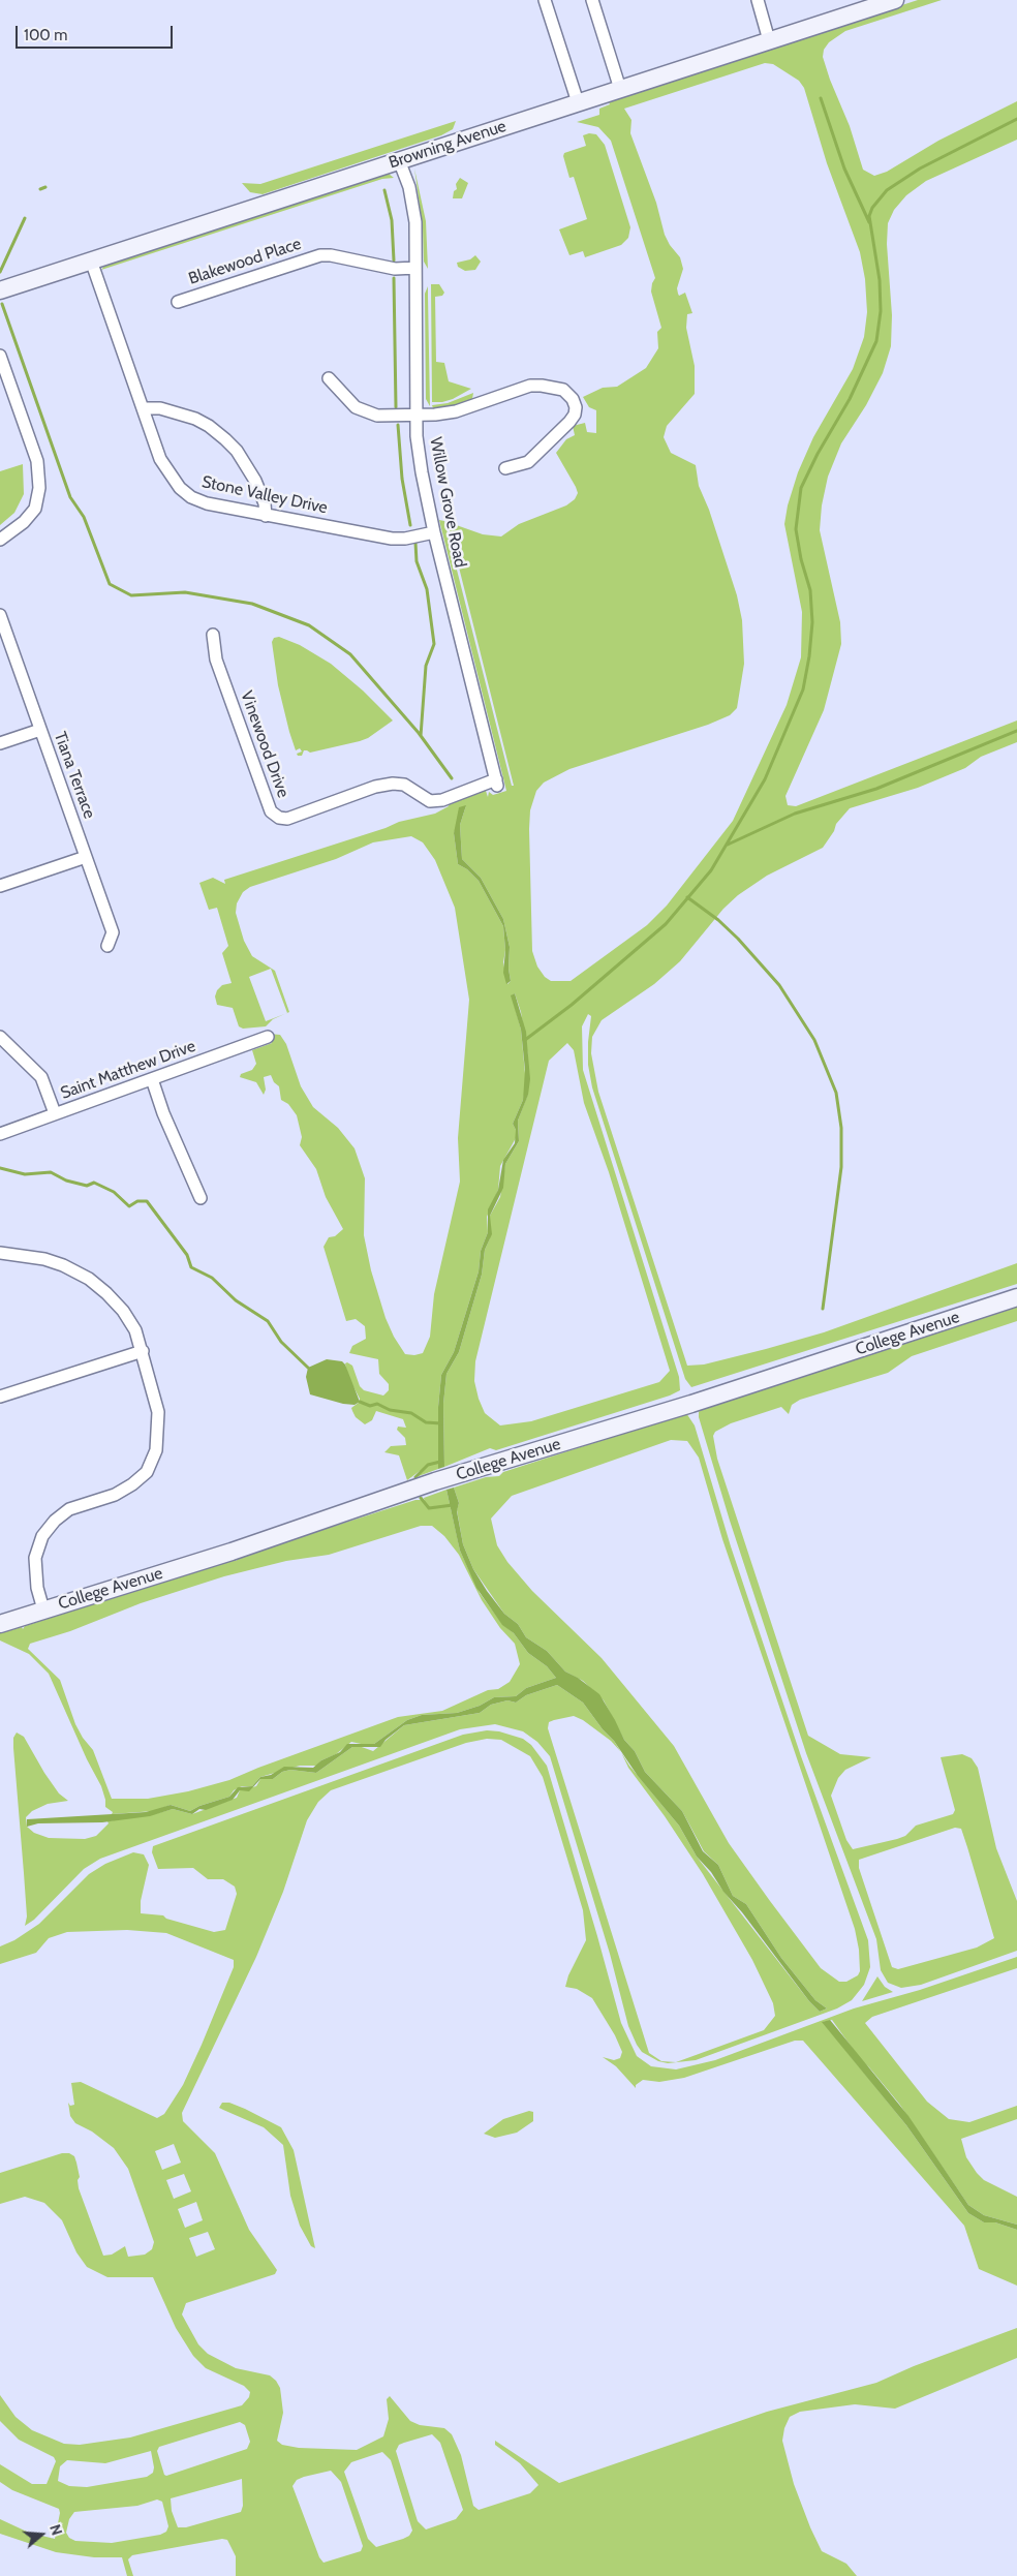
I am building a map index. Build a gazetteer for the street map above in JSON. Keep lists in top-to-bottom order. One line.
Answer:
{"streets":{"street":["Browning Avenue","Blakewood Place","Stone Valley Drive","Willow Grove Road","Vinewood Drive","Tiana Terrace","Saint Matthew Drive","College Avenue"]},"crossings":[["Browning Avenue","Stone Valley Drive"],["Browning Avenue","Willow Grove Road"],["Blakewood Place","Willow Grove Road"],["Stone Valley Drive","Willow Grove Road"],["Willow Grove Road","Vinewood Drive"]],"scale_bar":"100 m","north":"right"}
